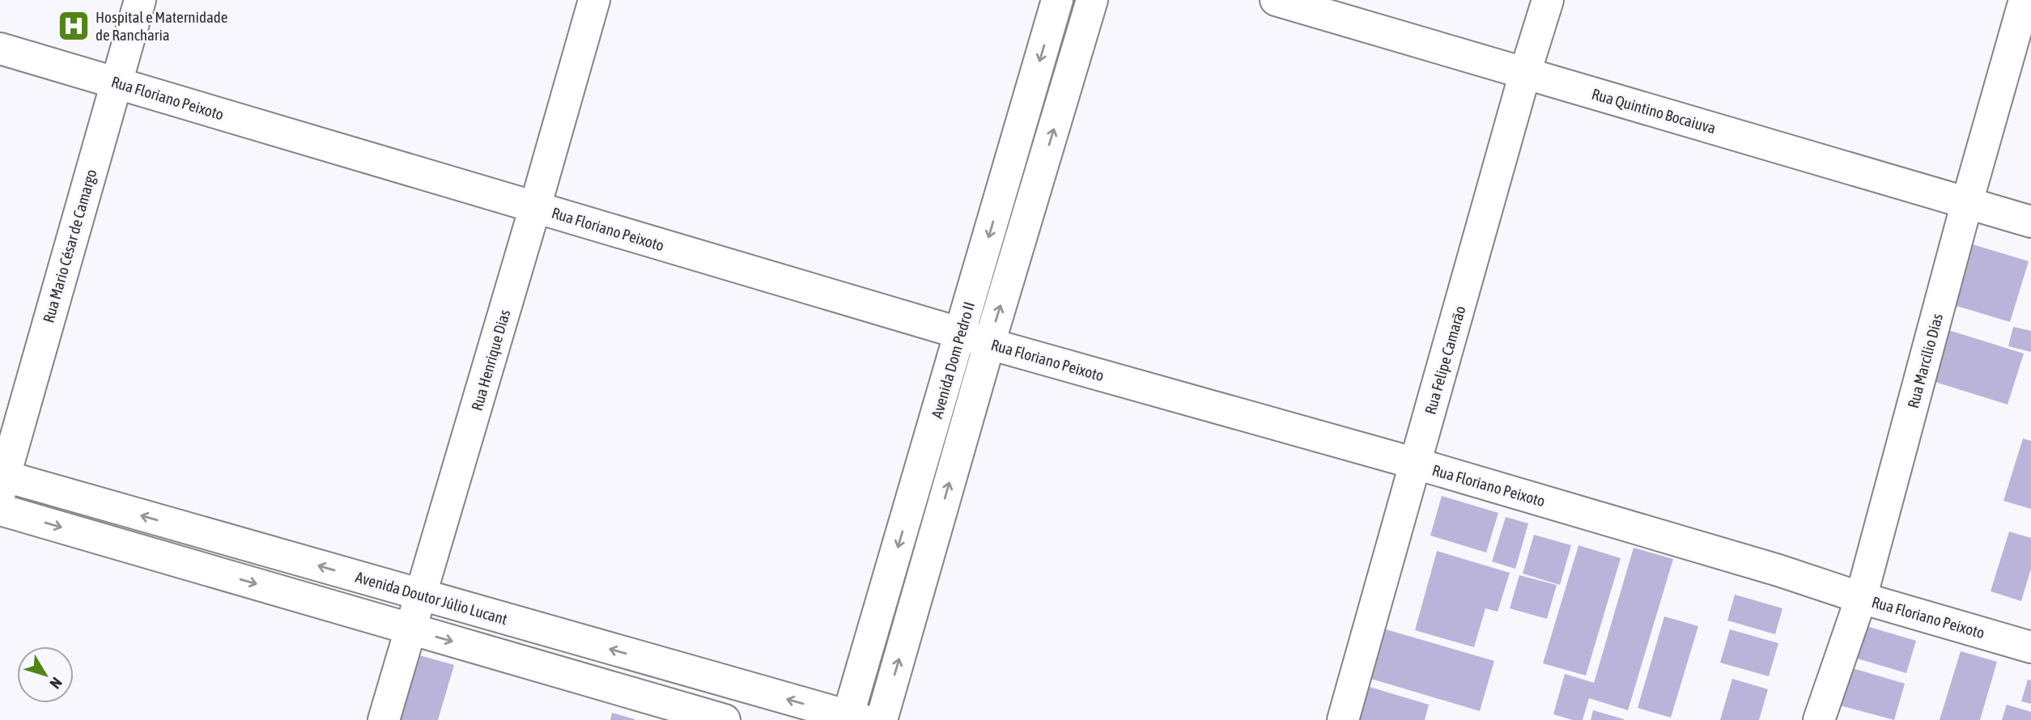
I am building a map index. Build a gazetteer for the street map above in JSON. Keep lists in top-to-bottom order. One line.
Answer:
{"streets":{"street":["Rua Floriano Peixoto","Rua Quintino Bocaiuva","Rua Mario César de Camargo","Rua Henrique Dias","Avenida Dom Pedro II","Rua Felipe Camarão","Rua Marcílio Dias","Avenida Doutor Júlio Lucant"]},"crossings":[["Rua Floriano Peixoto","Rua Mario César de Camargo"],["Rua Floriano Peixoto","Rua Henrique Dias"],["Rua Floriano Peixoto","Avenida Dom Pedro II"],["Rua Floriano Peixoto","Rua Felipe Camarão"],["Rua Floriano Peixoto","Rua Marcílio Dias"],["Rua Quintino Bocaiuva","Rua Felipe Camarão"],["Rua Quintino Bocaiuva","Rua Marcílio Dias"],["Rua Mario César de Camargo","Avenida Doutor Júlio Lucant"],["Rua Henrique Dias","Avenida Doutor Júlio Lucant"],["Avenida Dom Pedro II","Avenida Doutor Júlio Lucant"]],"places":{"hospital":["Hospital e Maternidade de Rancharia"]},"north":"bottom right"}
